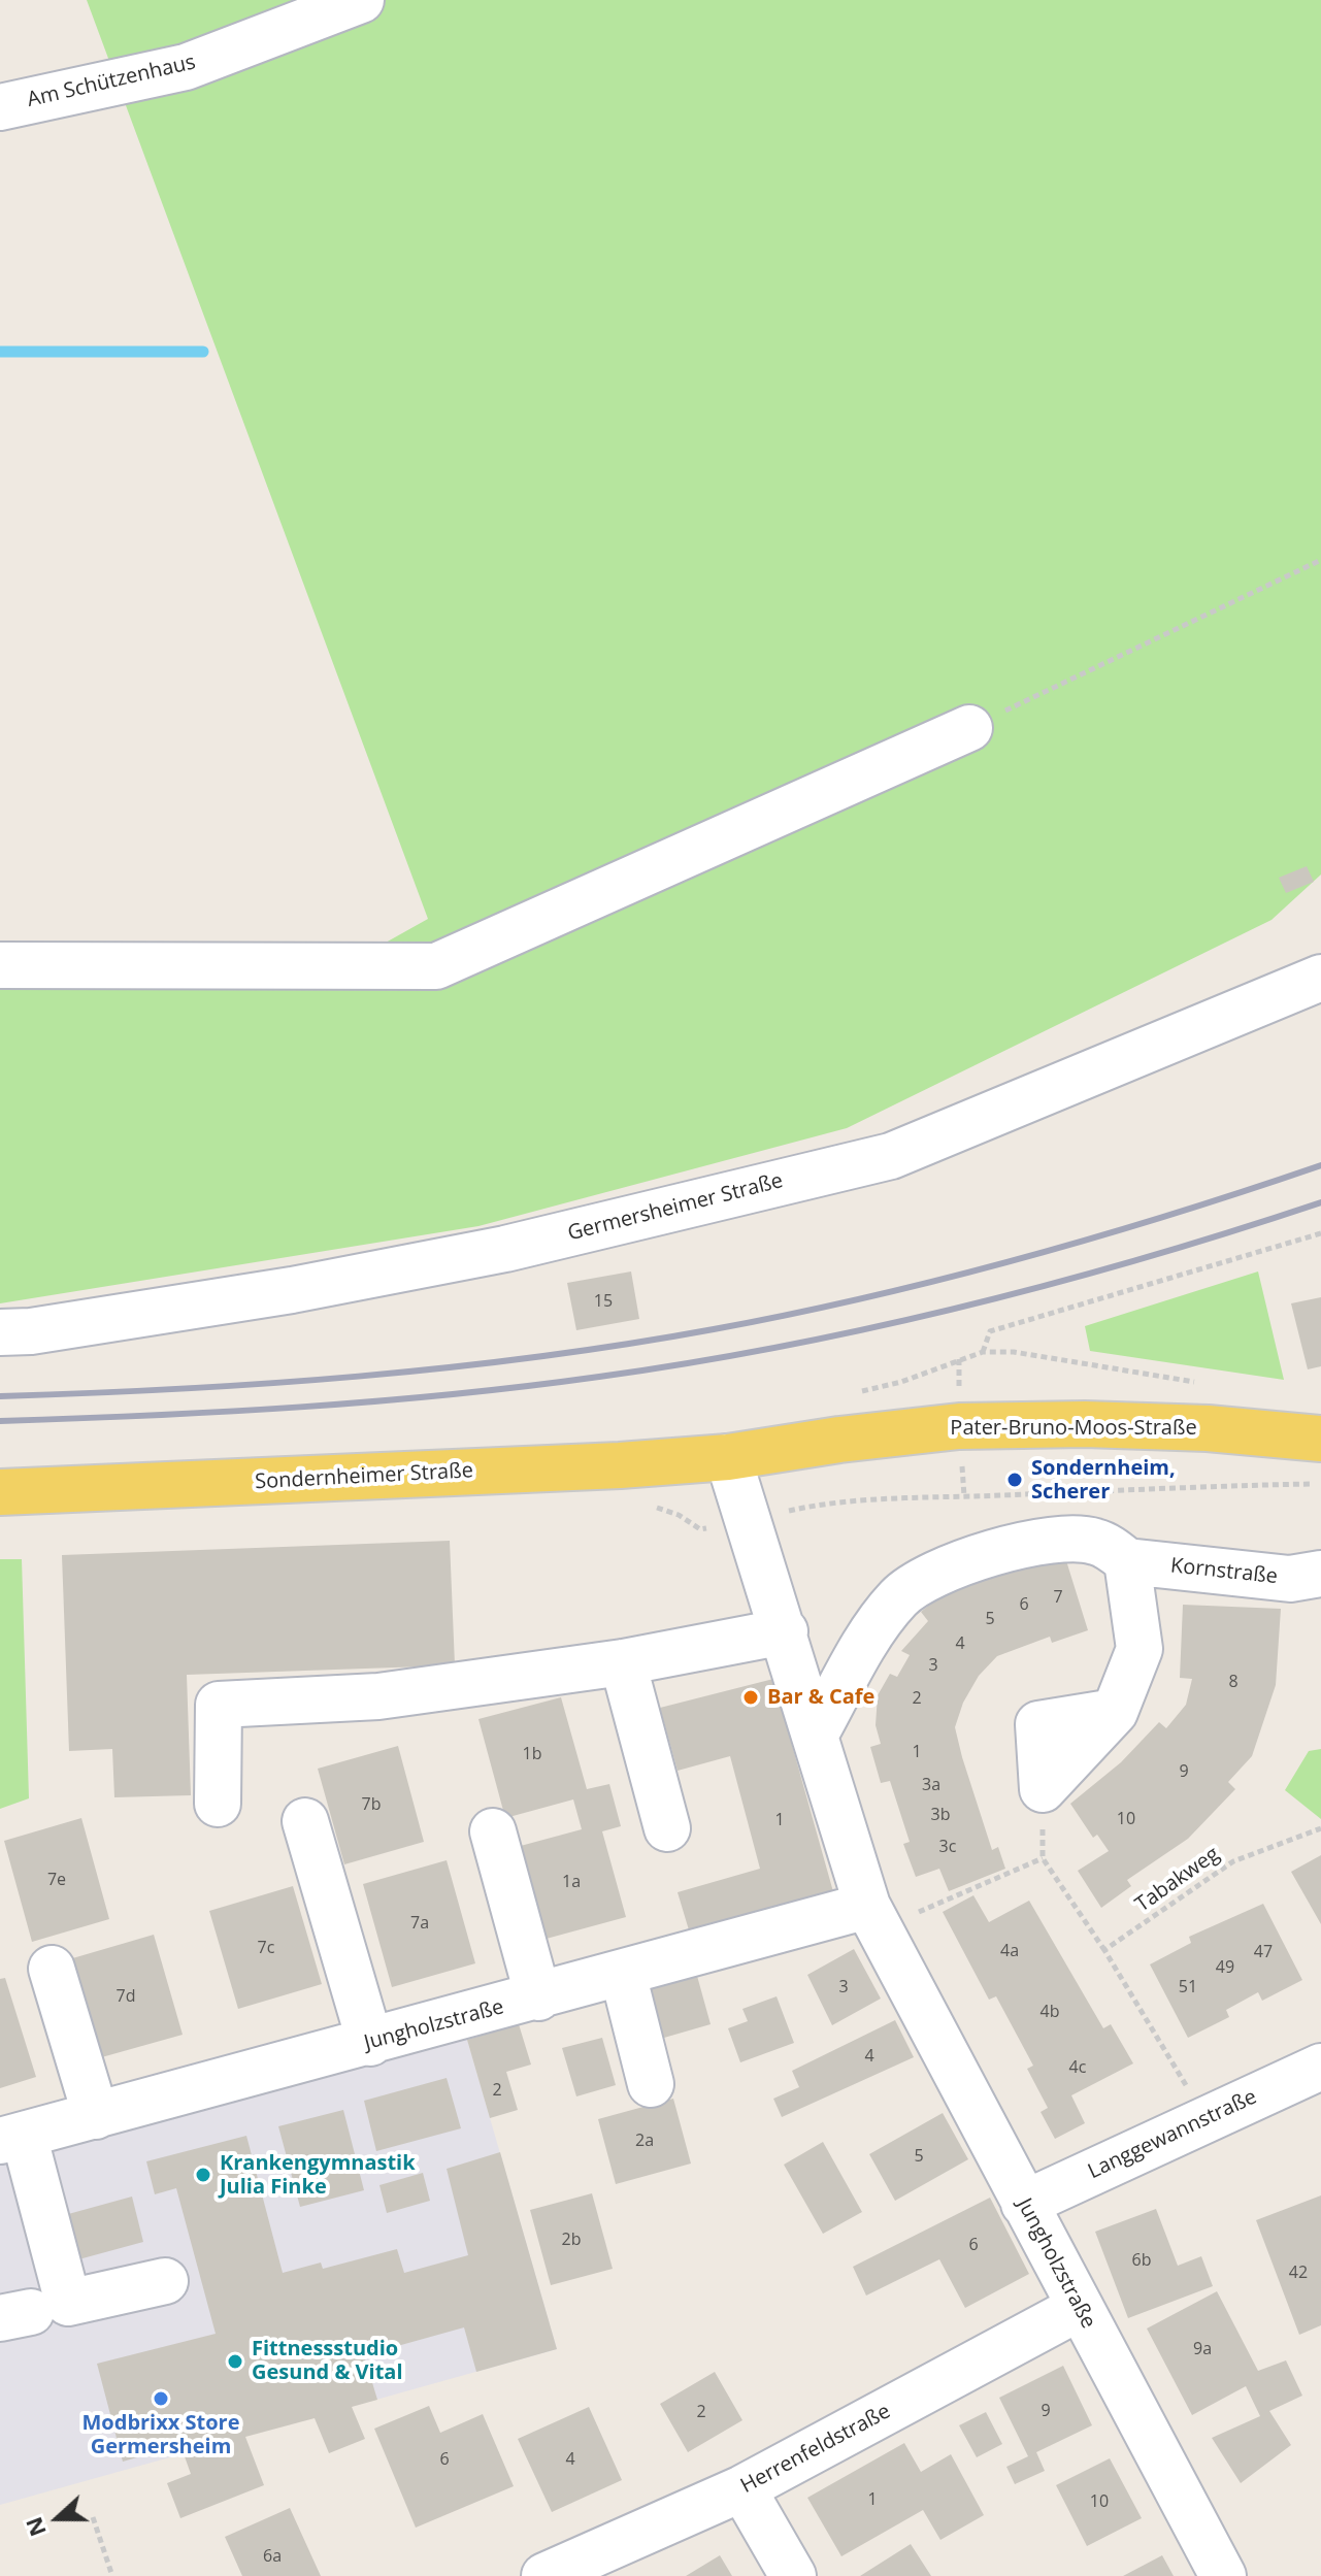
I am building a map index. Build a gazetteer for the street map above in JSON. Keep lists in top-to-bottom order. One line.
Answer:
{"streets":{"main road":["Pater-Bruno-Moos-Straße","Sondernheimer Straße"],"street":["Am Schützenhaus","Germersheimer Straße","Kornstraße","Jungholzstraße","Langgewannstraße","Herrenfeldstraße"],"path":["Tabakweg"]},"crossings":[["Pater-Bruno-Moos-Straße","Sondernheimer Straße"],["Pater-Bruno-Moos-Straße","Jungholzstraße"],["Sondernheimer Straße","Jungholzstraße"],["Jungholzstraße","Langgewannstraße"],["Jungholzstraße","Herrenfeldstraße"]],"places":["Sondernheim, Scherer","Bar & Cafe","Krankengymnastik Julia Finke","Fittnessstudio Gesund & Vital","Modbrixx Store Germersheim"],"house_numbers":["15","7","6","5","4","3","8","2","1","1b","9","3a","7b","3b","10","1","3c","7e","1a","7a","7c","4a","47","49","3","51","7d","4b","4","4c","2","2a","5","2b","6","6b","42","9a","9","2","6","4","1","10","6a"],"north":"left"}
